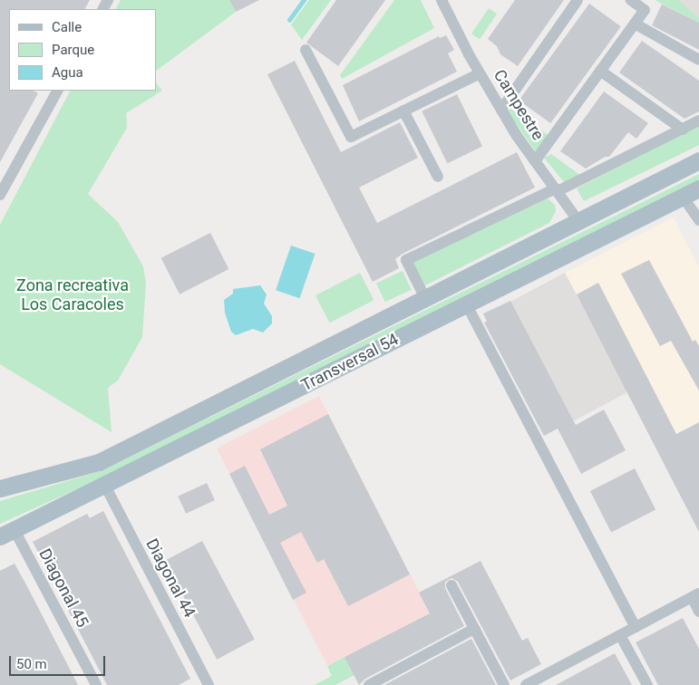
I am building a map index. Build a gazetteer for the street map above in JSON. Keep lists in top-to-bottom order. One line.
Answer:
{"streets":{"main road":["Transversal 54"],"street":["Campestre","Diagonal 44","Diagonal 45"]},"crossings":[["Campestre","Transversal 54"],["Transversal 54","Diagonal 44"],["Transversal 54","Diagonal 45"]],"parks":["Zona recreativa Los Caracoles"],"legend":["Calle","Parque","Agua"],"scale_bar":"50 m"}
